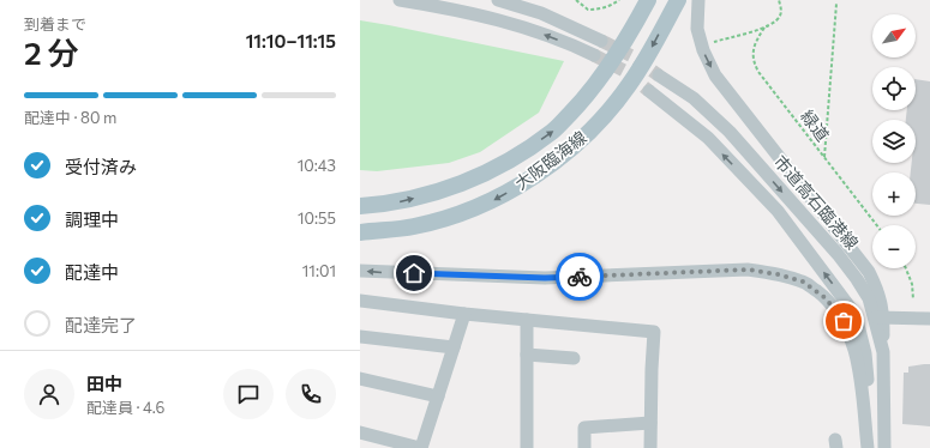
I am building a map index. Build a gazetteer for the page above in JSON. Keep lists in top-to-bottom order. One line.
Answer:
{"streets":{"main road":["大阪臨海線"],"street":["市道高石臨港線"],"path":["緑道"]},"north":"top right","page":{"heading":["2 分","到着まで","11:10–11:15"],"panel":["田中","配達員 · 4.6"],"map_buttons":["+","−"],"bar":"配達中 · 80 m","list":[["受付済み","10:43"],["調理中","10:55"],["配達中","11:01"],"配達完了"]}}
